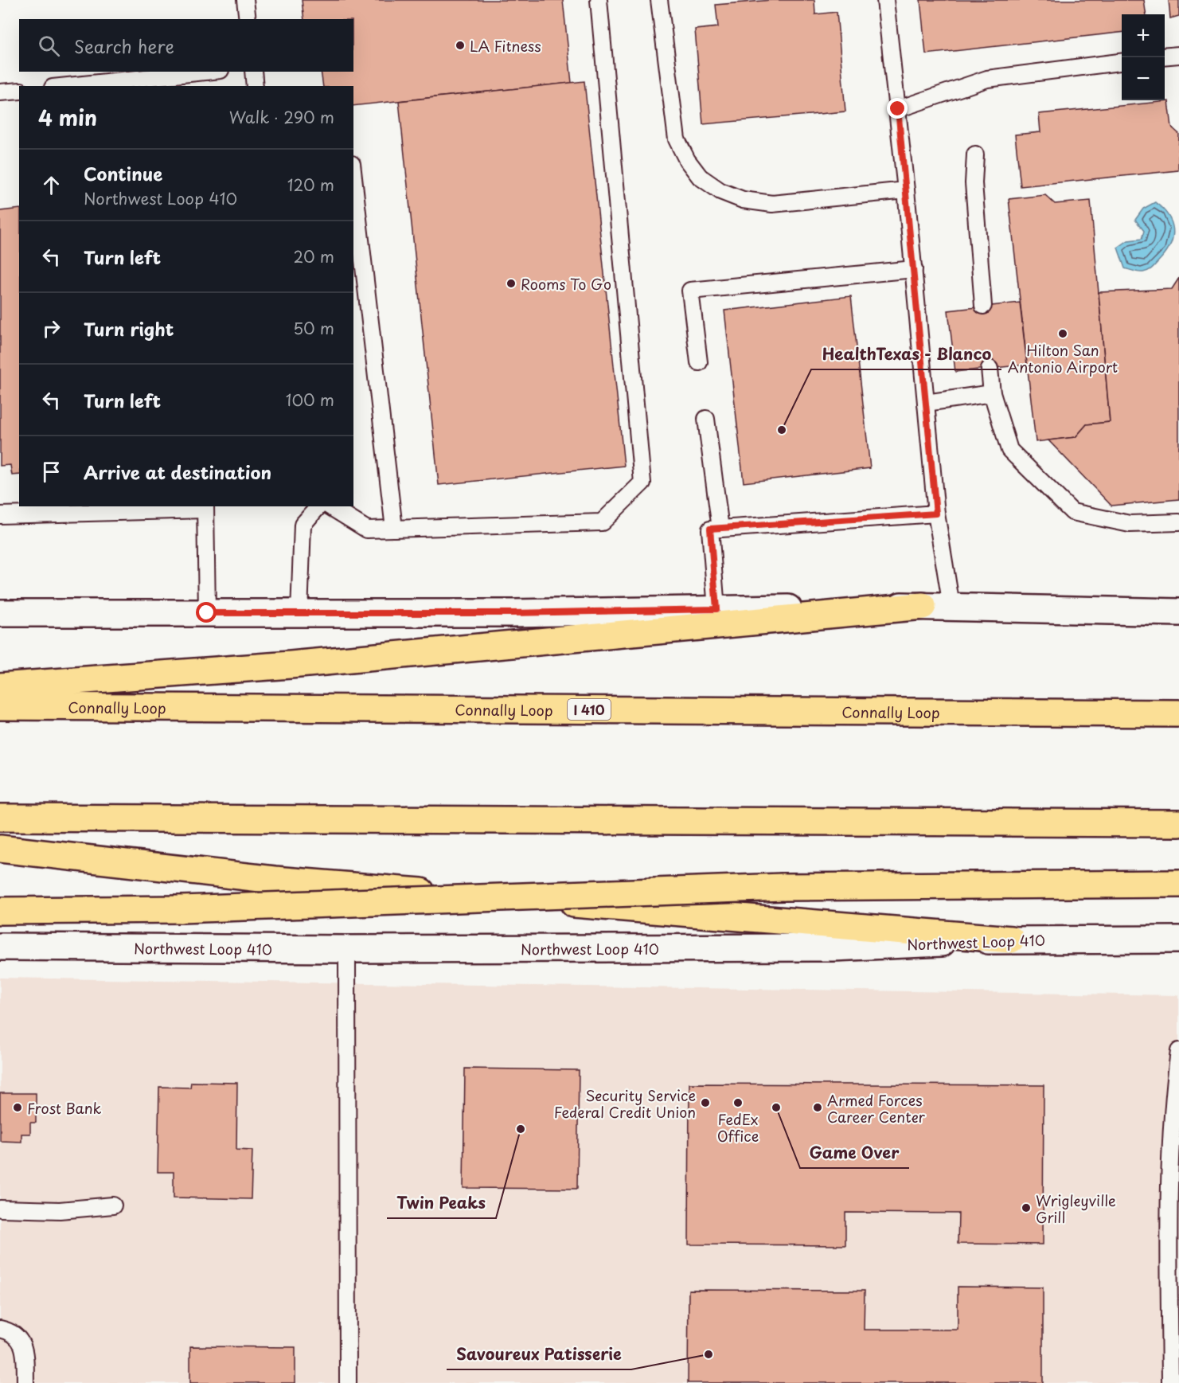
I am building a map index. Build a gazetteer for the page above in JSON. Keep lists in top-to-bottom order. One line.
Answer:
{"streets":{"highway":["Connally Loop","I 410"],"main road":["Northwest Loop 410"]},"places":["LA Fitness","Rooms To Go","Hilton San Antonio Airport","HealthTexas - Blanco","Security Service Federal Credit Union","FedEx Office","Frost Bank","Game Over","Armed Forces Career Center","Twin Peaks","Wrigleyville Grill","Savoureux Patisserie"],"page":{"map_buttons":["+","−"],"search":"Search here","heading":["4 min","Walk · 290 m"],"list":[["Continue","Northwest Loop 410","120 m"],["Turn left","20 m"],["Turn right","50 m"],["Turn left","100 m"],"Arrive at destination"]}}
